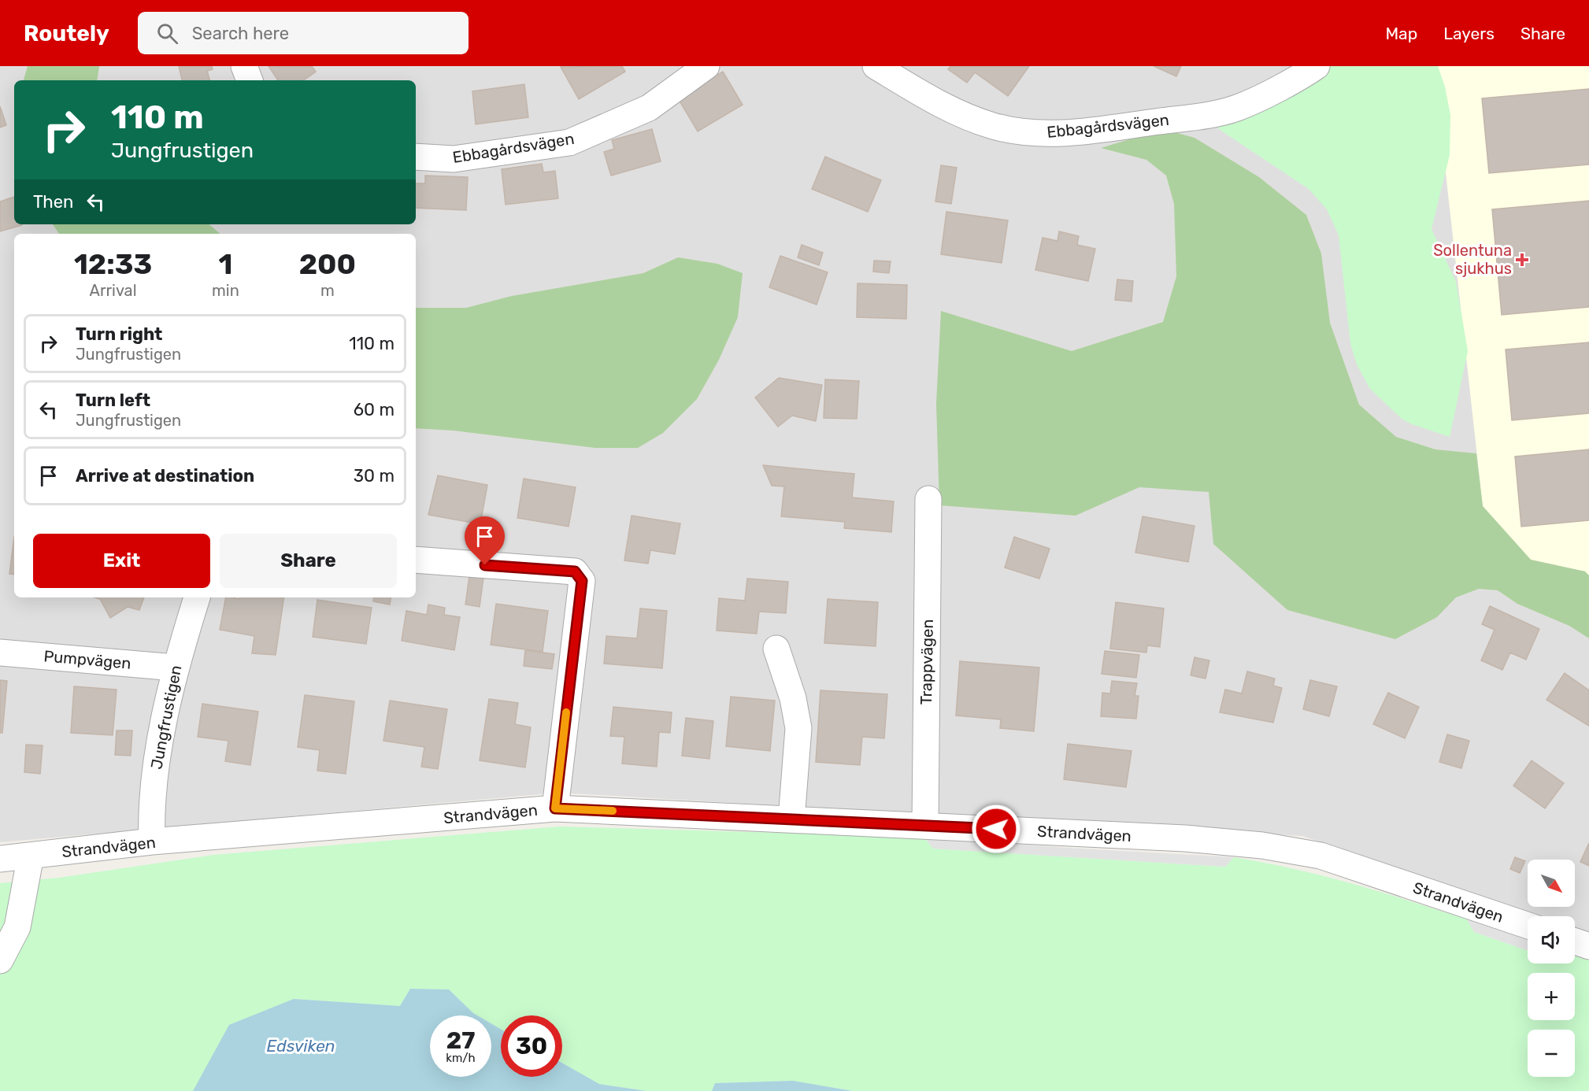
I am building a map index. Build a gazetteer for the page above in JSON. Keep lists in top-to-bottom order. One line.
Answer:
{"streets":{"street":["Ebbagårdsvägen","Pumpvägen","Trappvägen","Jungfrustigen","Strandvägen"]},"crossings":[["Pumpvägen","Jungfrustigen"],["Trappvägen","Strandvägen"],["Jungfrustigen","Strandvägen"]],"water":["Edsviken"],"places":{"health":["Sollentuna sjukhus"]},"north":"bottom right","page":{"header":"Routely","search":"Search here","nav":["Map","Layers","Share"],"turn":["110 m","Jungfrustigen"],"then":"Then","eta":["12:33","Arrival","1","min","200","m"],"list":[{"name":"Turn right","note":"Jungfrustigen","value":"110 m"},{"name":"Turn left","note":"Jungfrustigen","value":"60 m"},{"name":"Arrive at destination","value":"30 m"}],"buttons":["Exit","Share"],"map_buttons":["+","−"],"speed":"27 km/h","limit":"30"}}
